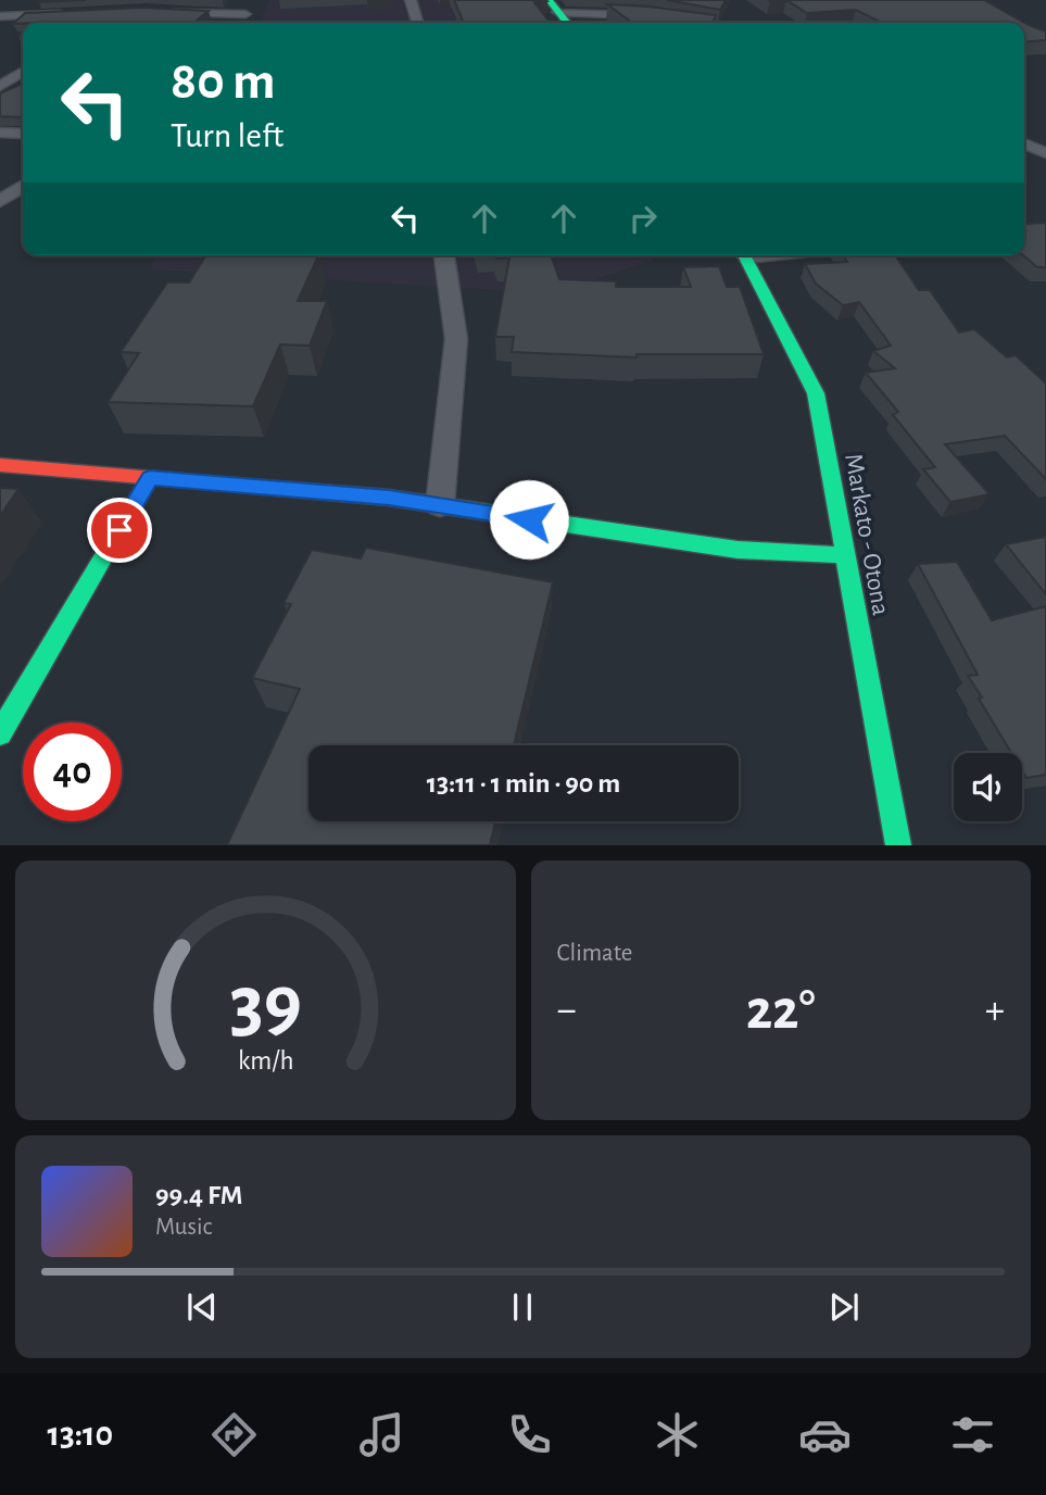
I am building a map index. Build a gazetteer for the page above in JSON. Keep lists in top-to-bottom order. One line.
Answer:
{"streets":{"street":["Markato - Otona"]},"page":{"turn":["80 m","Turn left"],"limit":"40","trip":"13:11 · 1 min · 90 m","tile":"Climate","heat":["−","22°","+"],"song":["99.4 FM","Music"],"tabs":"13:10","gauge":["39","km/h"]}}
